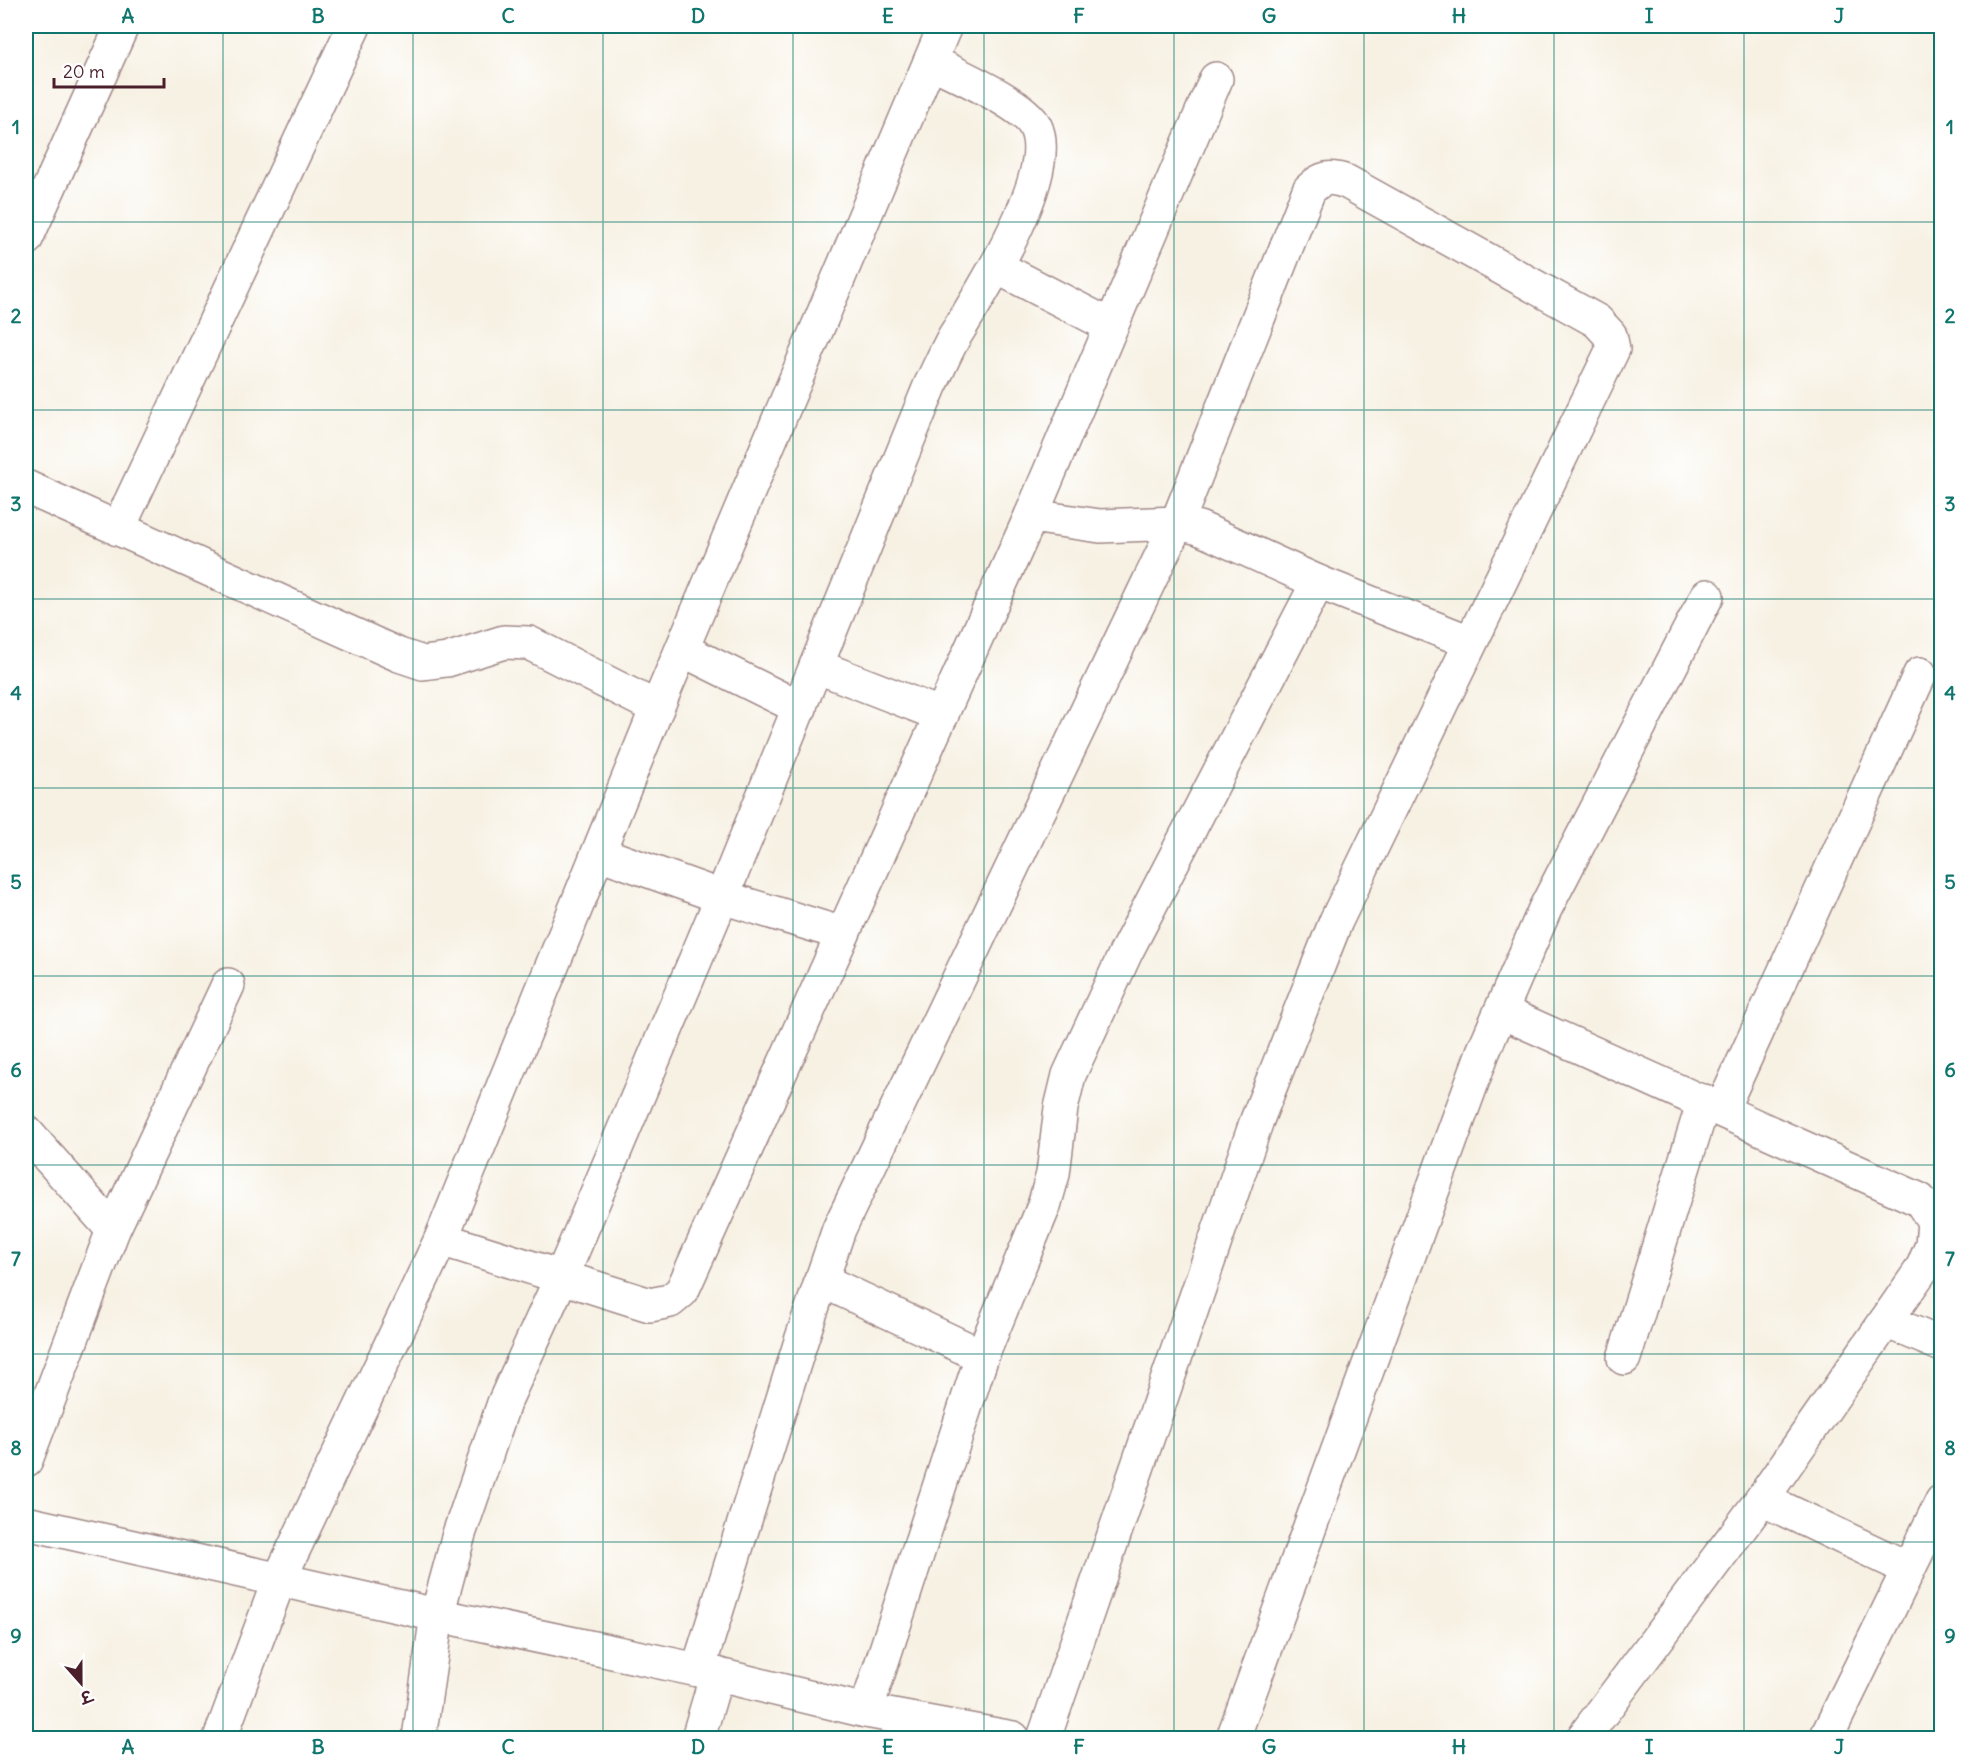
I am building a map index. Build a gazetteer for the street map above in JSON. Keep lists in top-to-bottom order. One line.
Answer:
{"scale_bar":"20 m","north":"bottom","grid":{"columns":["A","B","C","D","E","F","G","H","I","J"],"rows":["1","2","3","4","5","6","7","8","9"]}}
